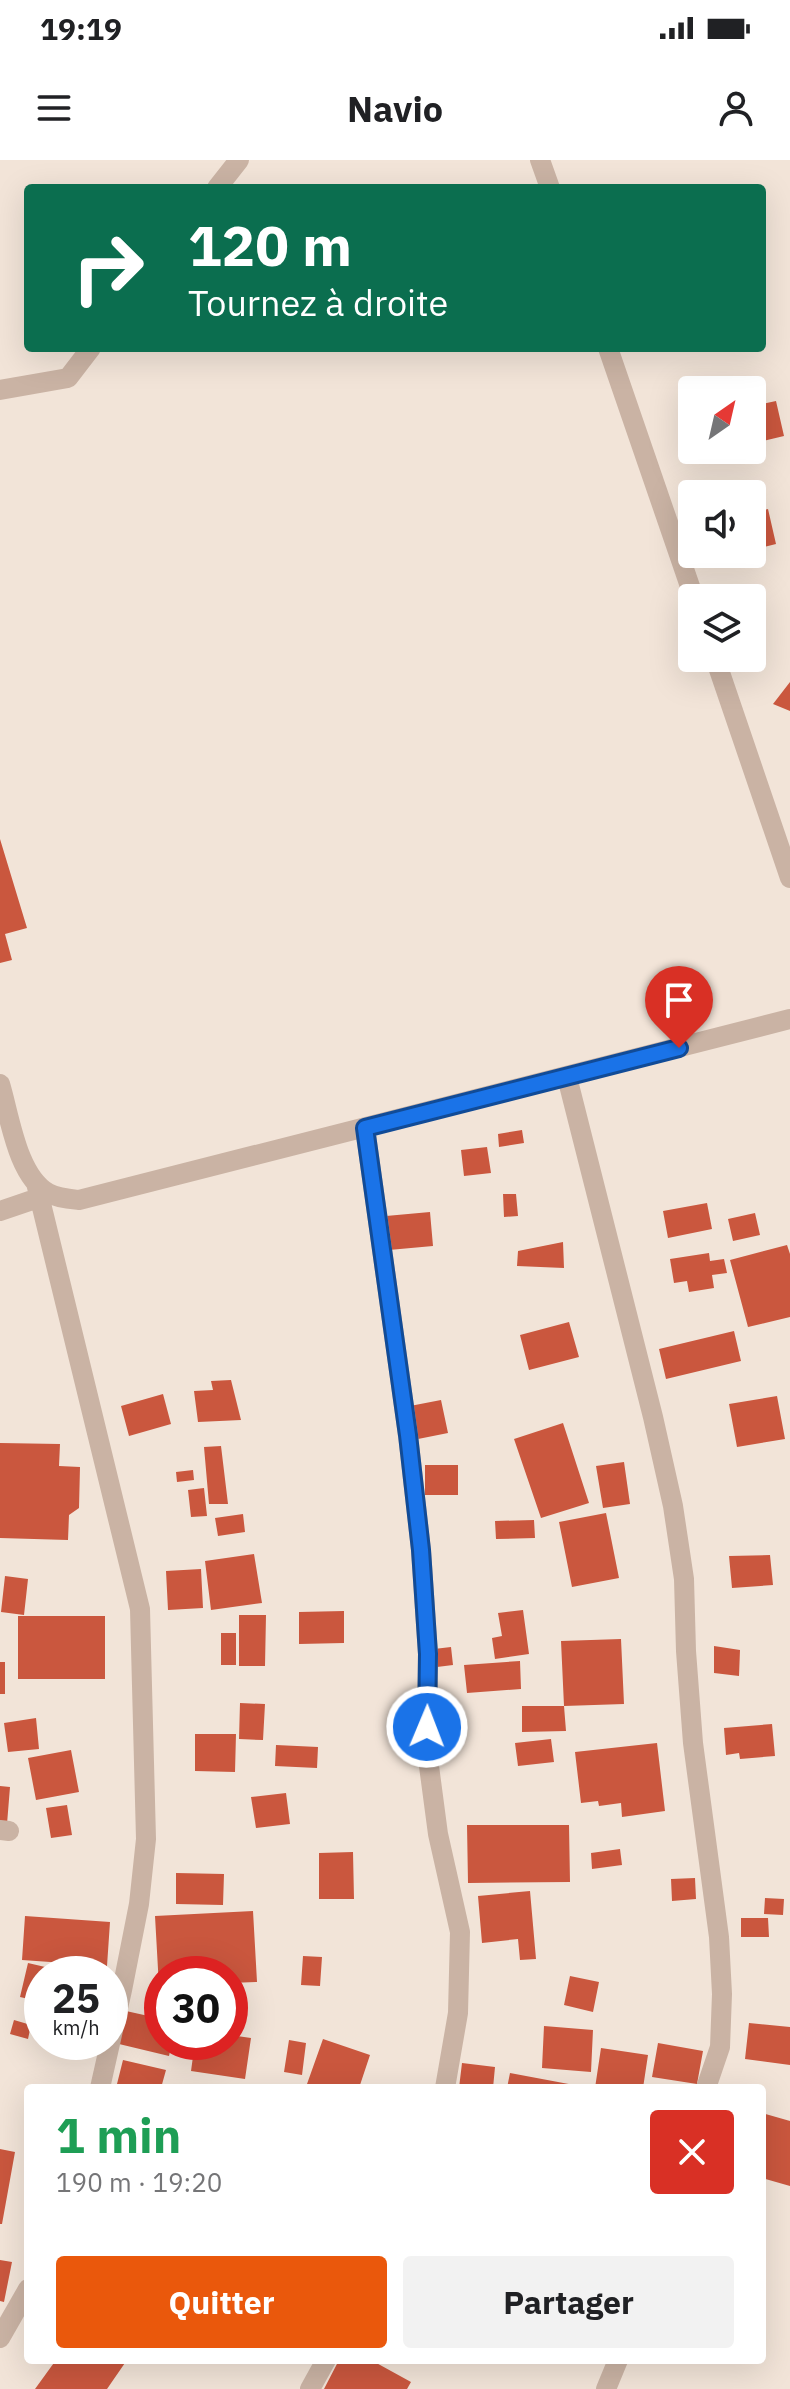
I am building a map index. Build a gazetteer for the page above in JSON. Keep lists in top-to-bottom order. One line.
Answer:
{"north":"top right","page":{"status":"19:19","header":"Navio","turn":["120 m","Tournez à droite"],"speed":"25 km/h","limit":"30","heading":["1 min","190 m · 19:20"],"buttons":["Quitter","Partager"]}}
